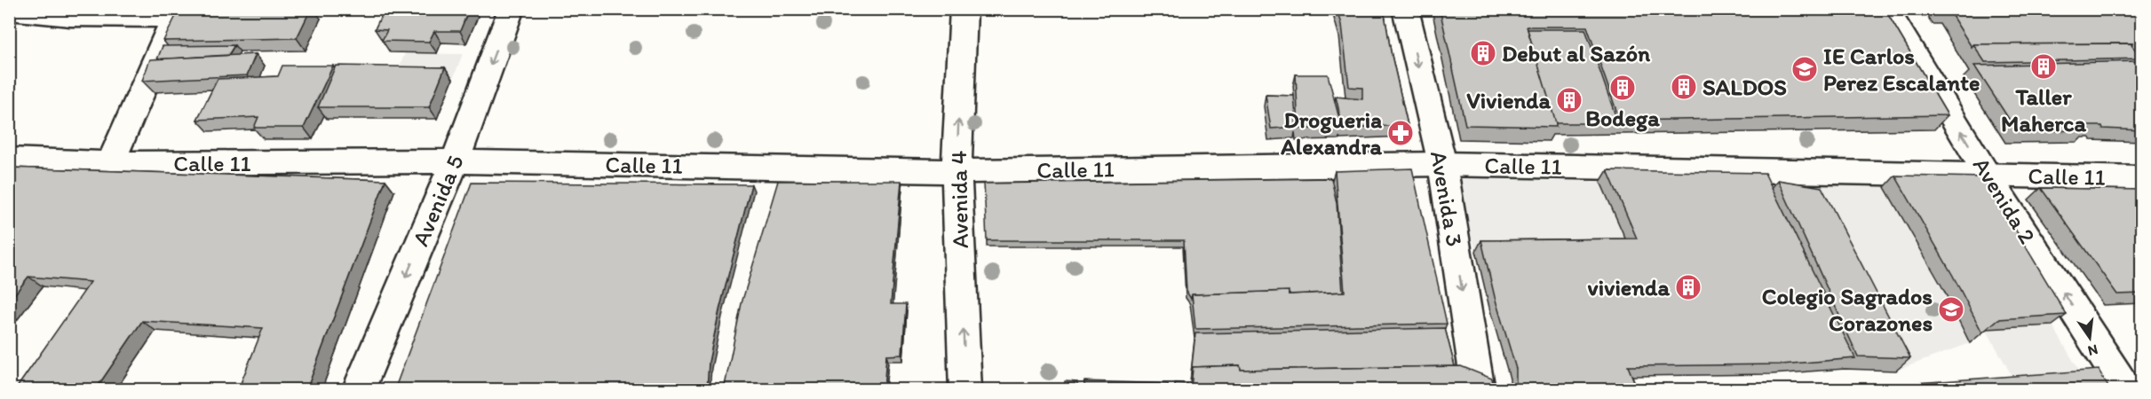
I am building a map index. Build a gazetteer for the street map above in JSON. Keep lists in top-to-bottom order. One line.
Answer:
{"streets":{"street":["Calle 11","Avenida 3","Avenida 4","Avenida 5","Avenida 2"]},"crossings":[["Calle 11","Avenida 3"],["Calle 11","Avenida 4"],["Calle 11","Avenida 5"],["Calle 11","Avenida 2"]],"one_way":["Avenida 3","Avenida 4","Avenida 5","Avenida 2"],"places":{"building":["Debut al Sazón","Taller Maherca","SALDOS","Bodega","Vivienda","vivienda"],"school or university":["IE Carlos Perez Escalante","Colegio Sagrados Corazones"],"pharmacy":["Drogueria Alexandra"]},"north":"bottom"}
